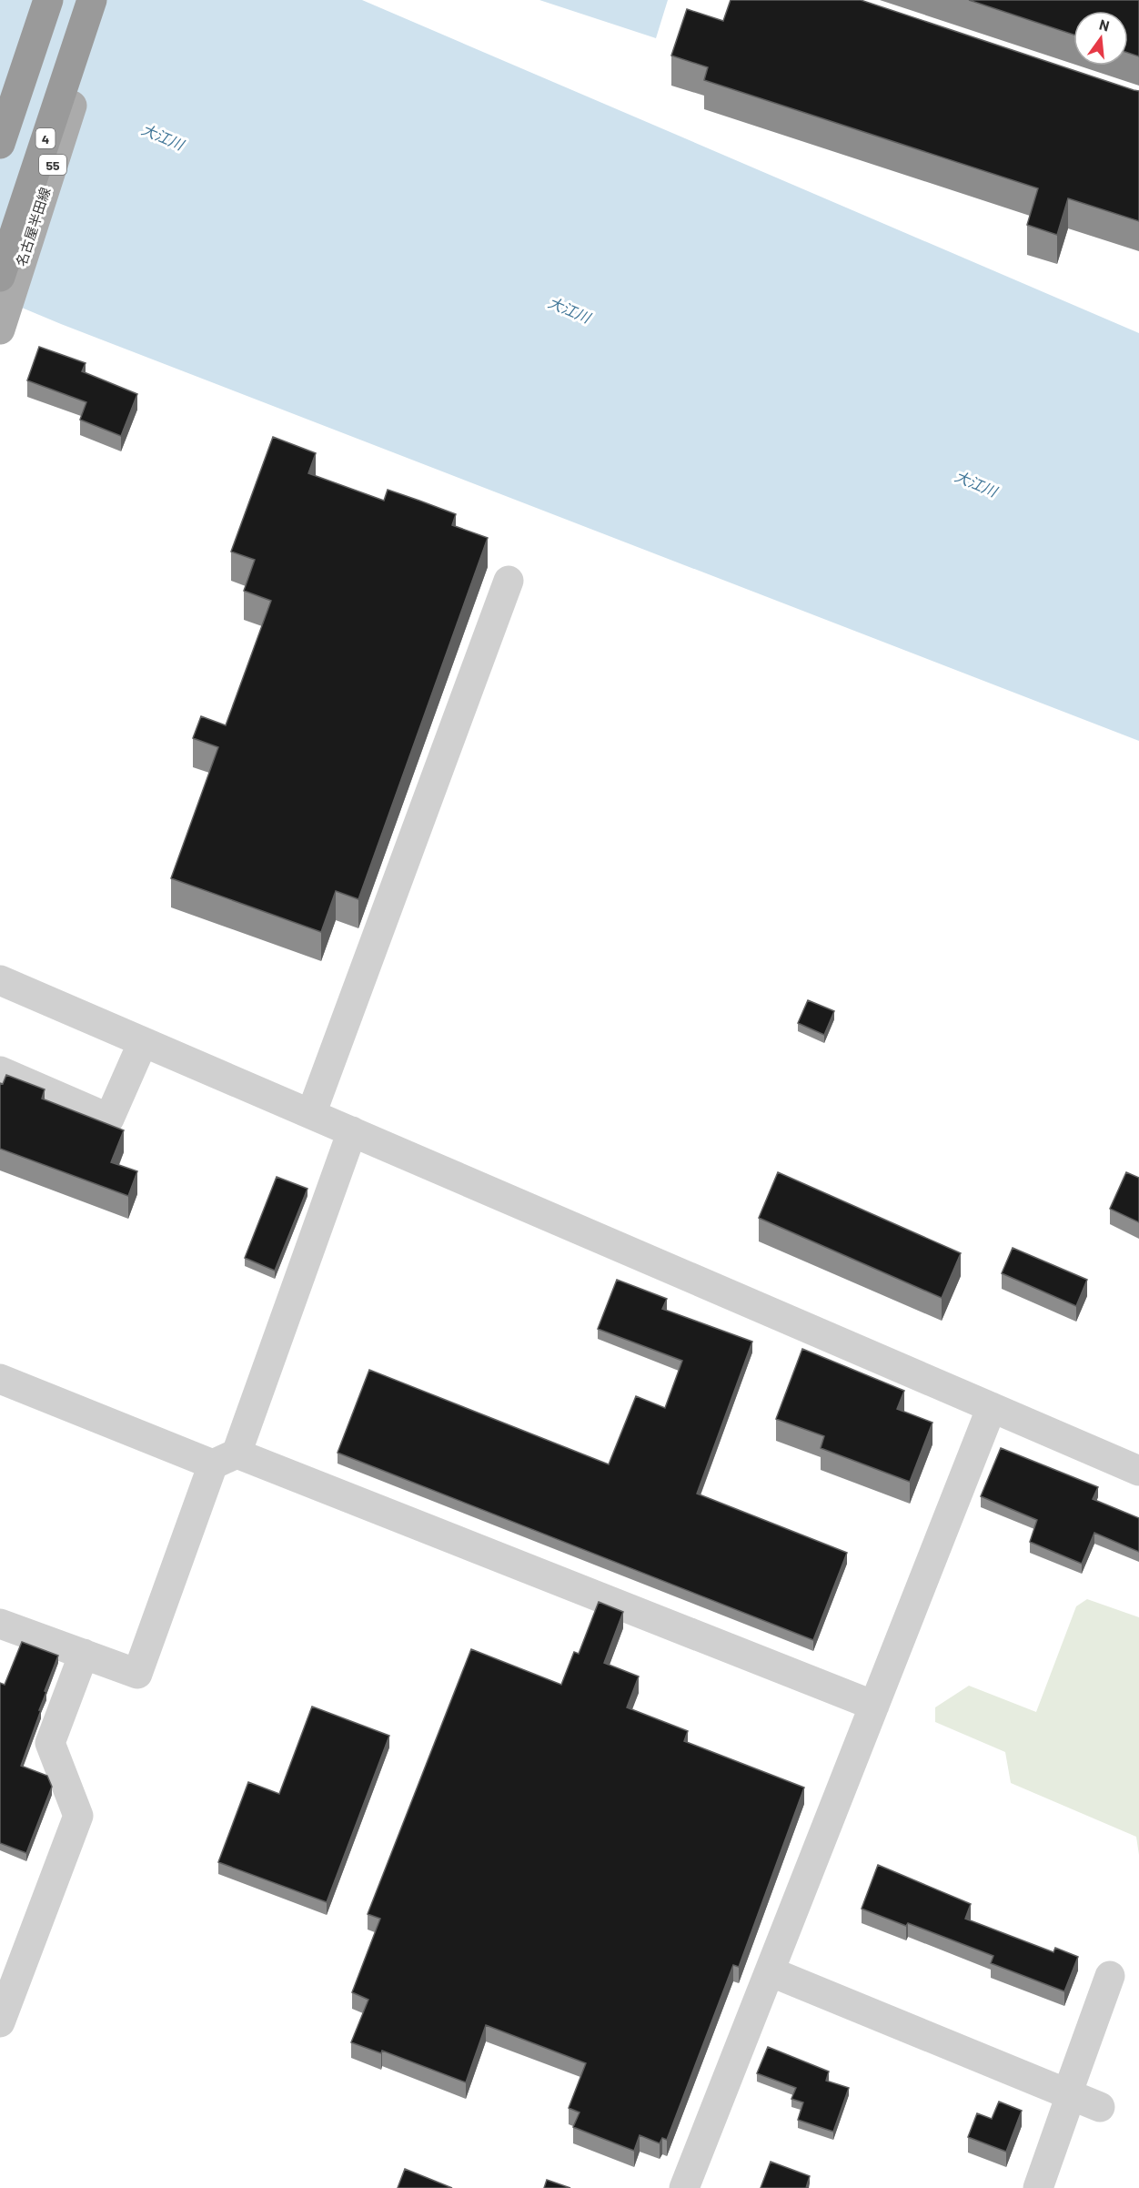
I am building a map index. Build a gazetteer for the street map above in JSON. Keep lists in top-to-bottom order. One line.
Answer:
{"streets":{"highway":["4"],"main road":["55","名古屋半田線"]},"water":["大江川"],"north":"top"}
